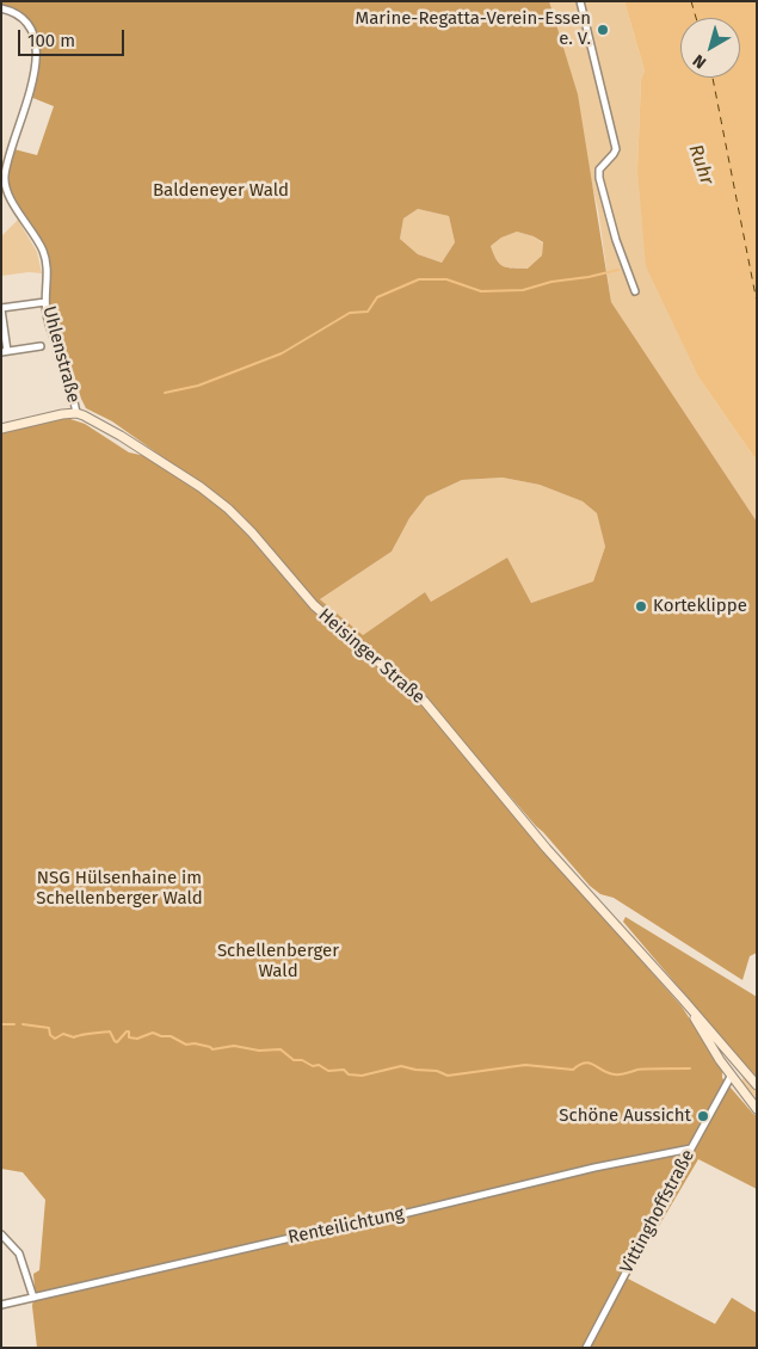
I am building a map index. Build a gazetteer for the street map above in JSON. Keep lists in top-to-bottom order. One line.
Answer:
{"streets":{"main road":["Heisinger Straße"],"street":["Uhlenstraße","Vittinghoffstraße","Renteilichtung"]},"crossings":[["Uhlenstraße","Heisinger Straße"],["Heisinger Straße","Vittinghoffstraße"],["Vittinghoffstraße","Renteilichtung"]],"water":["Ruhr"],"parks":["Baldeneyer Wald","NSG Hülsenhaine im Schellenberger Wald","Schellenberger Wald"],"places":["Marine-Regatta-Verein-Essen e. V.","Korteklippe","Schöne Aussicht"],"scale_bar":"100 m","north":"bottom left"}
